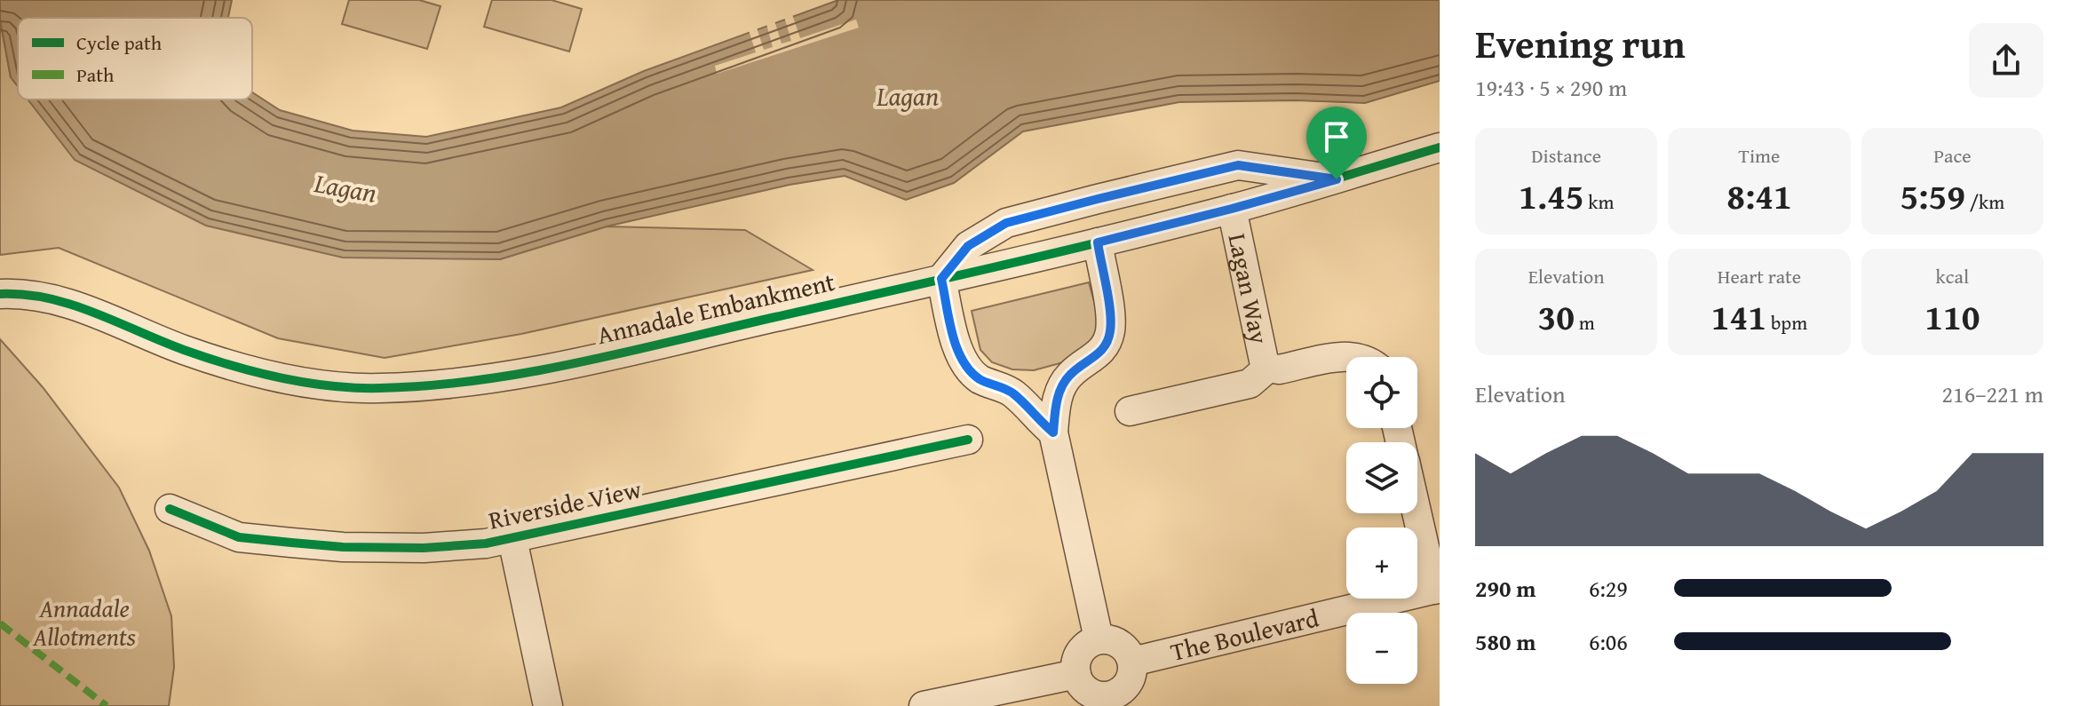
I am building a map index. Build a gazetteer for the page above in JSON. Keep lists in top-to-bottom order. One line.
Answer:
{"streets":{"street":["Lagan Way","Annadale Embankment","Riverside View","The Boulevard"]},"crossings":[["Lagan Way","Annadale Embankment"]],"water":["Lagan"],"parks":["Annadale Allotments"],"legend":["Cycle path","Path"],"page":{"heading":["Evening run","19:43 · 5 × 290 m"],"stats":[["Distance","1.45 km"],["Time","8:41"],["Pace","5:59 /km"],["Elevation","30 m"],["Heart rate","141 bpm"],["kcal","110"]],"map_buttons":["+","−"],"chart":["Elevation","216–221 m"],"list":[{"name":"290 m","note":"6:29"},{"name":"580 m","note":"6:06"}]}}
